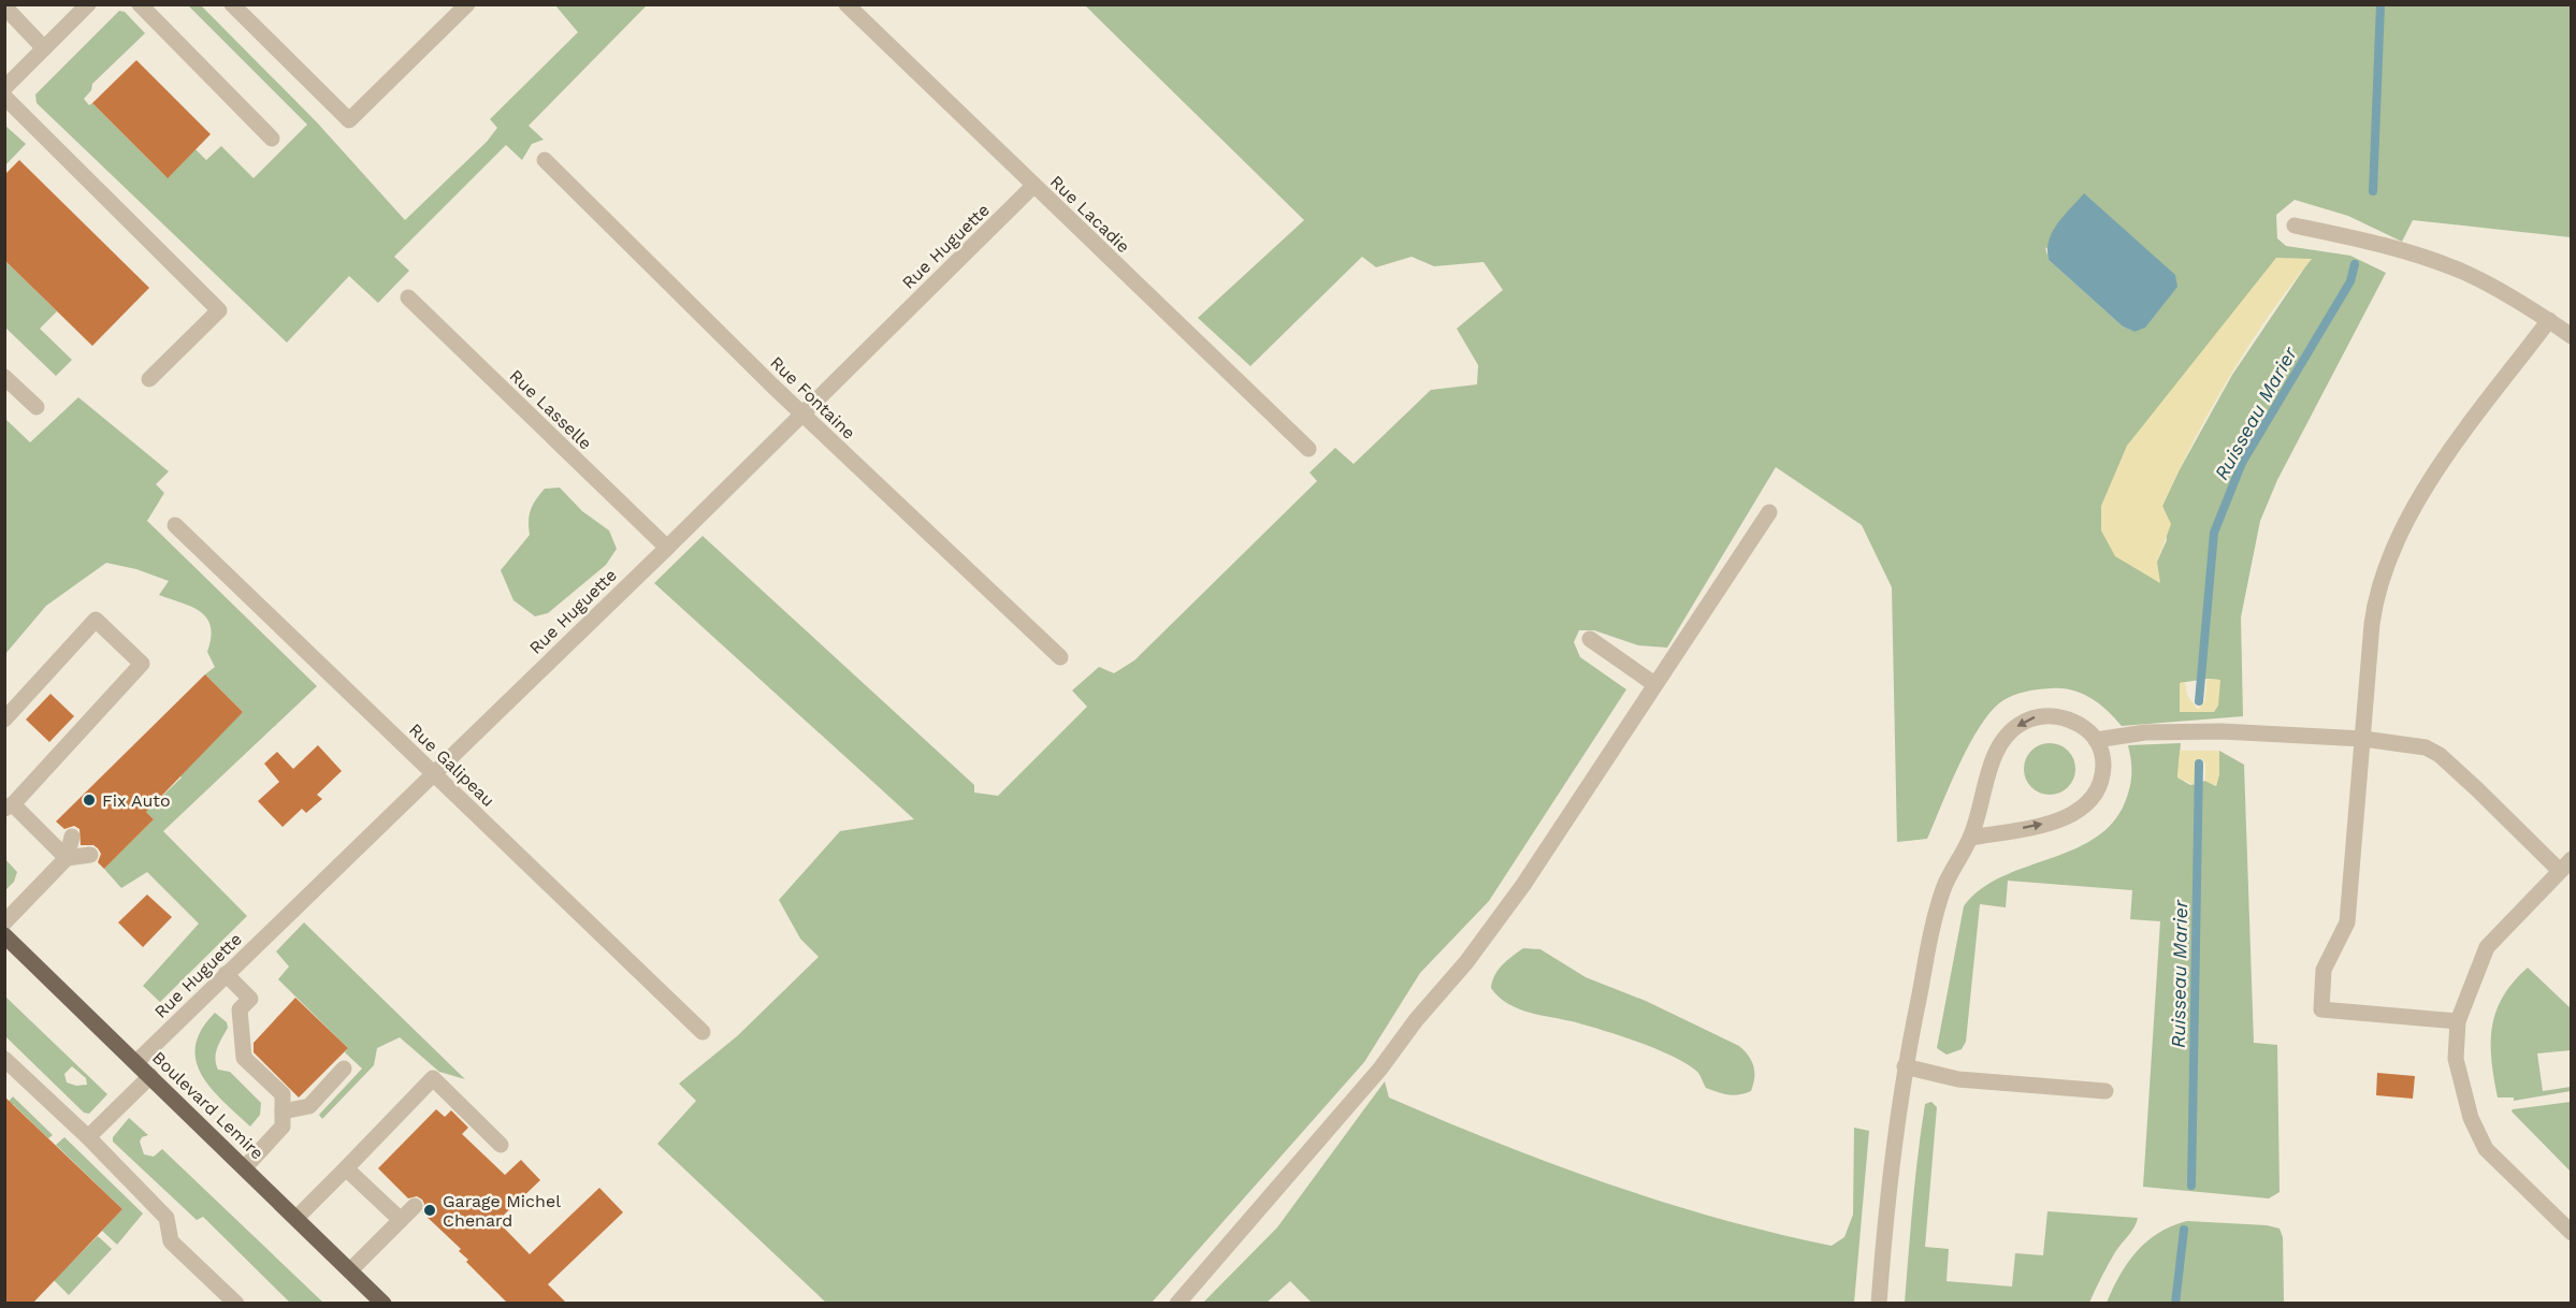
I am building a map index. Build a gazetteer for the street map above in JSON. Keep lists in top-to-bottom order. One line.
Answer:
{"streets":{"main road":["Boulevard Lemire"],"street":["Rue Lacadie","Rue Huguette","Rue Fontaine","Rue Lasselle","Rue Galipeau"]},"crossings":[["Rue Lacadie","Rue Huguette"],["Rue Huguette","Rue Fontaine"],["Rue Huguette","Rue Lasselle"],["Rue Huguette","Rue Galipeau"],["Rue Huguette","Boulevard Lemire"]],"water":["Ruisseau Marier"],"places":["Fix Auto","Garage Michel Chenard"]}
